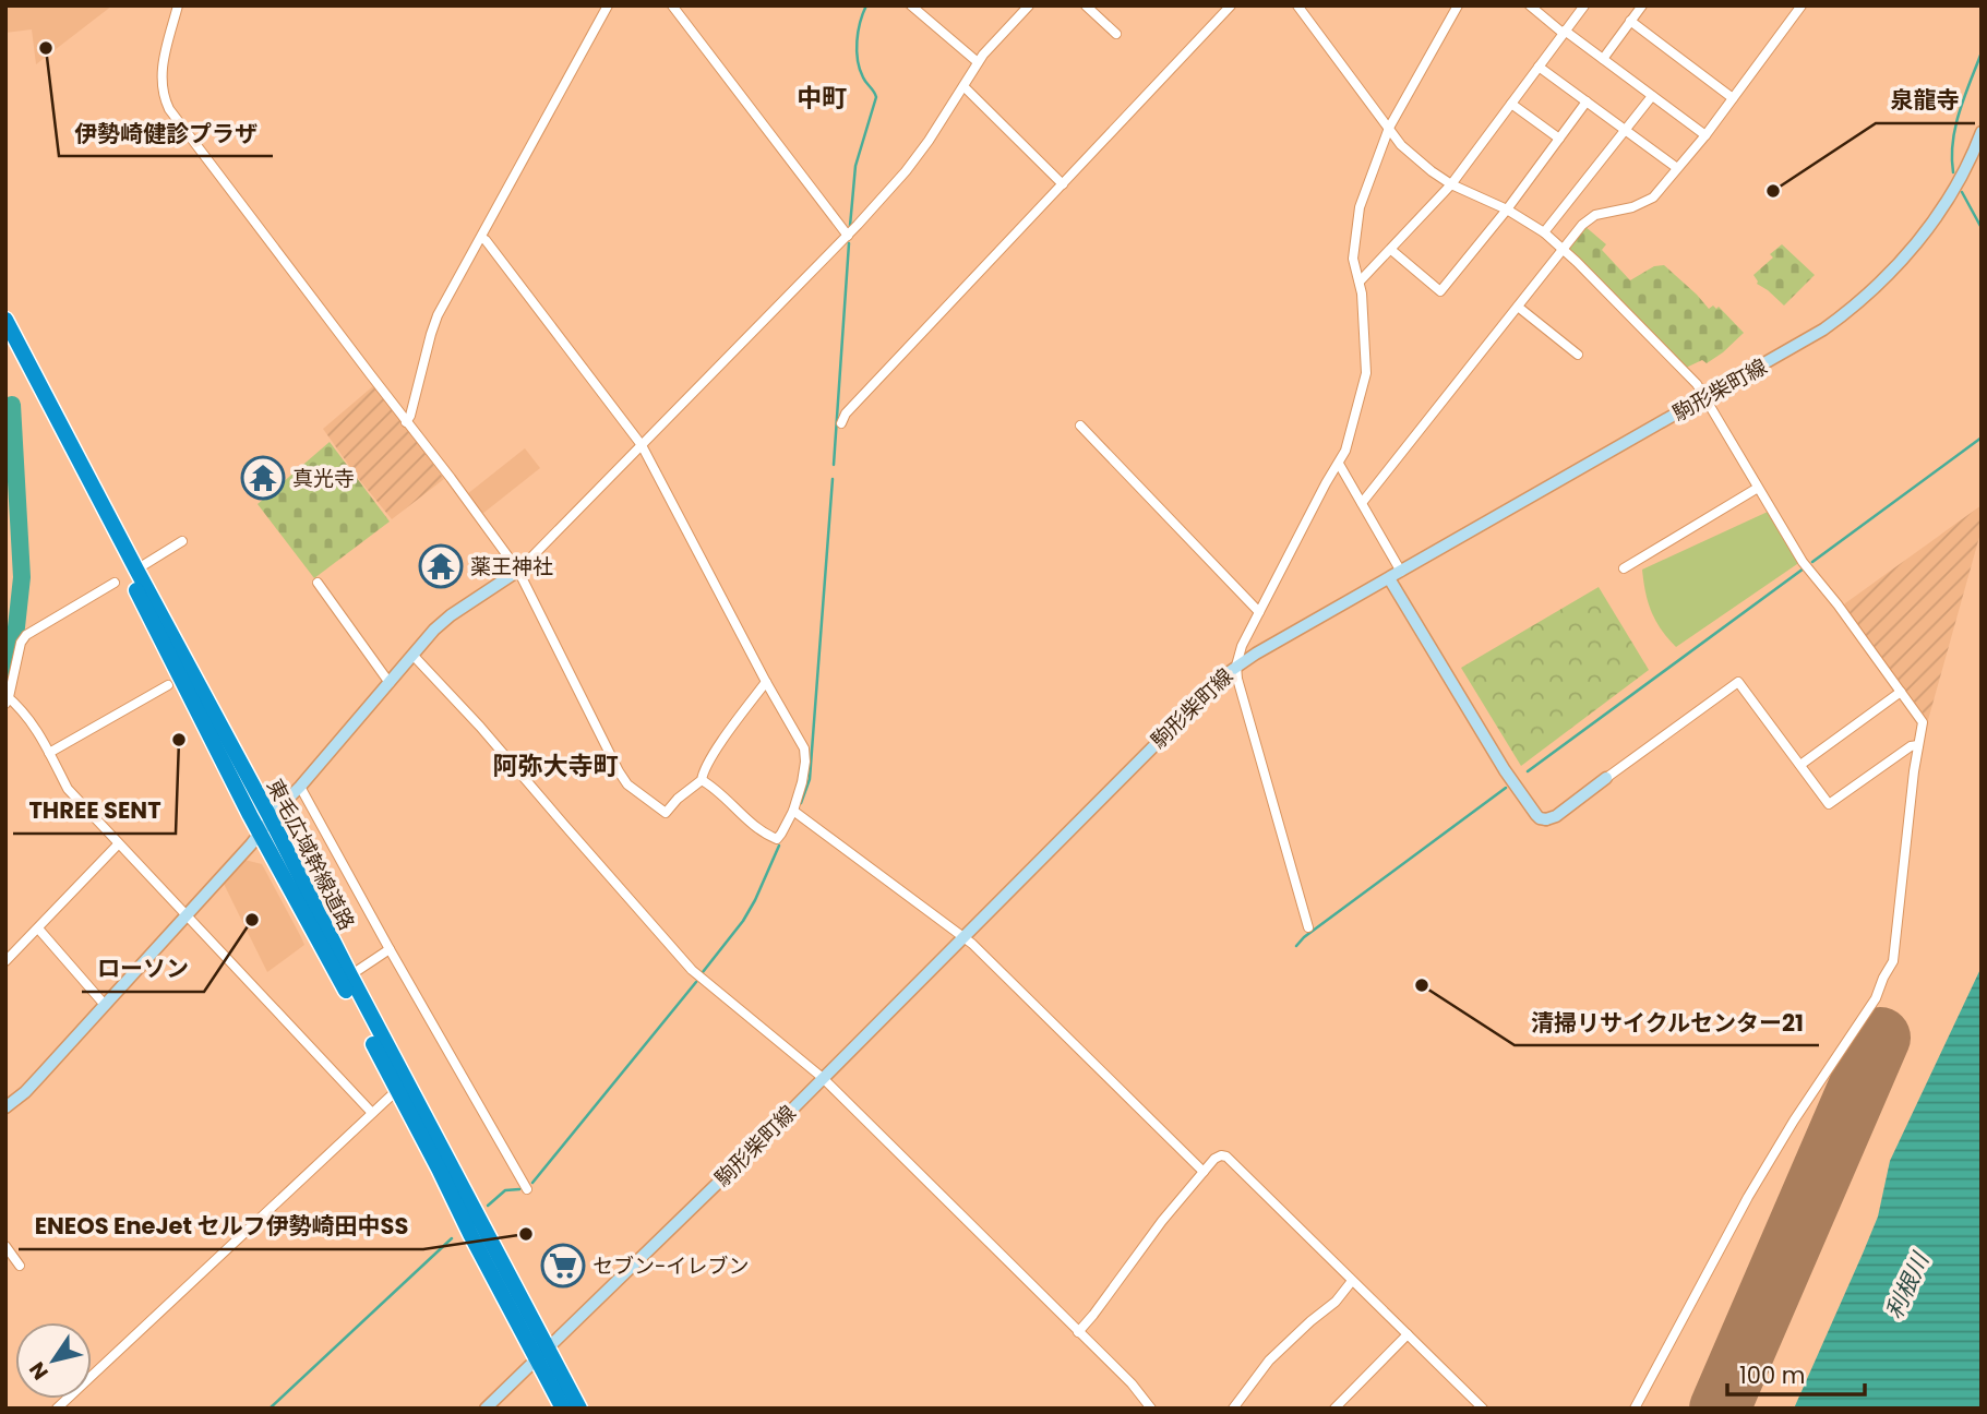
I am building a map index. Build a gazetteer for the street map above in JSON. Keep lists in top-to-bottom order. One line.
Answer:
{"streets":{"highway":["東毛広域幹線道路"],"main road":["駒形柴町線"]},"crossings":[["駒形柴町線","東毛広域幹線道路"]],"districts":["中町","阿弥大寺町"],"water":["利根川"],"places":{"other":["伊勢崎健診プラザ","泉龍寺","THREE SENT","ローソン","清掃リサイクルセンター21","ENEOS EneJet セルフ伊勢崎田中SS"],"temple":["真光寺","薬王神社"],"supermarket":["セブン-イレブン"]},"scale_bar":"100 m","north":"bottom left"}
